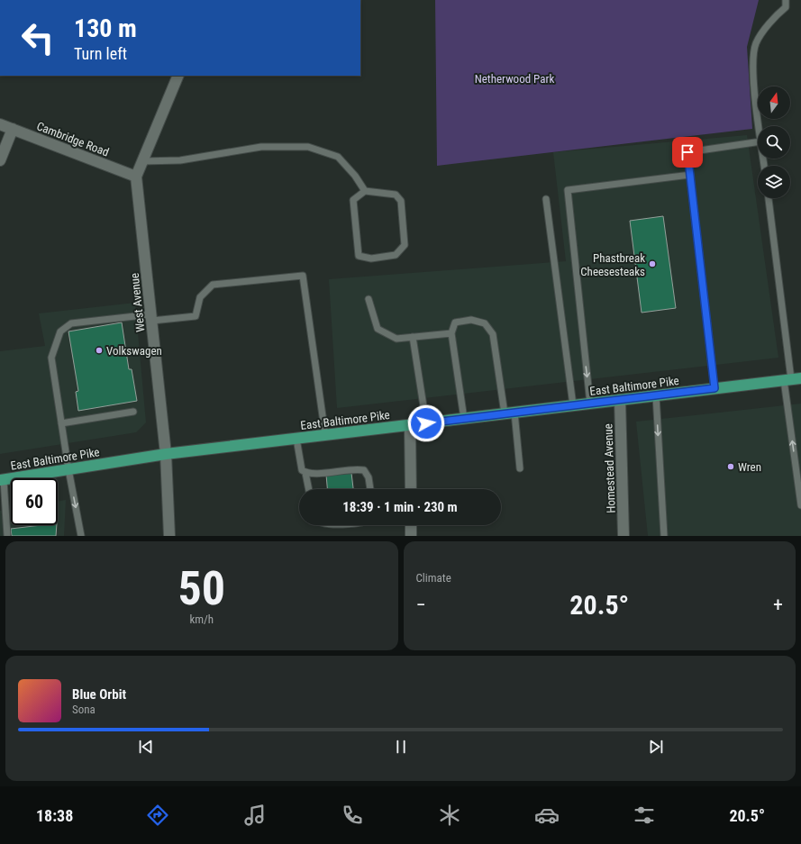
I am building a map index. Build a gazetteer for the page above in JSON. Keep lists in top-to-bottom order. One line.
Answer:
{"streets":{"main road":["East Baltimore Pike"],"street":["Cambridge Road","West Avenue","Homestead Avenue"]},"crossings":[["Cambridge Road","West Avenue"],["West Avenue","East Baltimore Pike"],["East Baltimore Pike","Homestead Avenue"]],"parks":["Netherwood Park"],"places":["Phastbreak Cheesesteaks","Volkswagen","Wren"],"north":"top","page":{"turn":["130 m","Turn left"],"limit":"60","trip":"18:39 · 1 min · 230 m","tile":[["50","km/h"],"Climate"],"heat":["−","20.5°","+"],"song":["Blue Orbit","Sona"],"tabs":["18:38","20.5°"]}}
